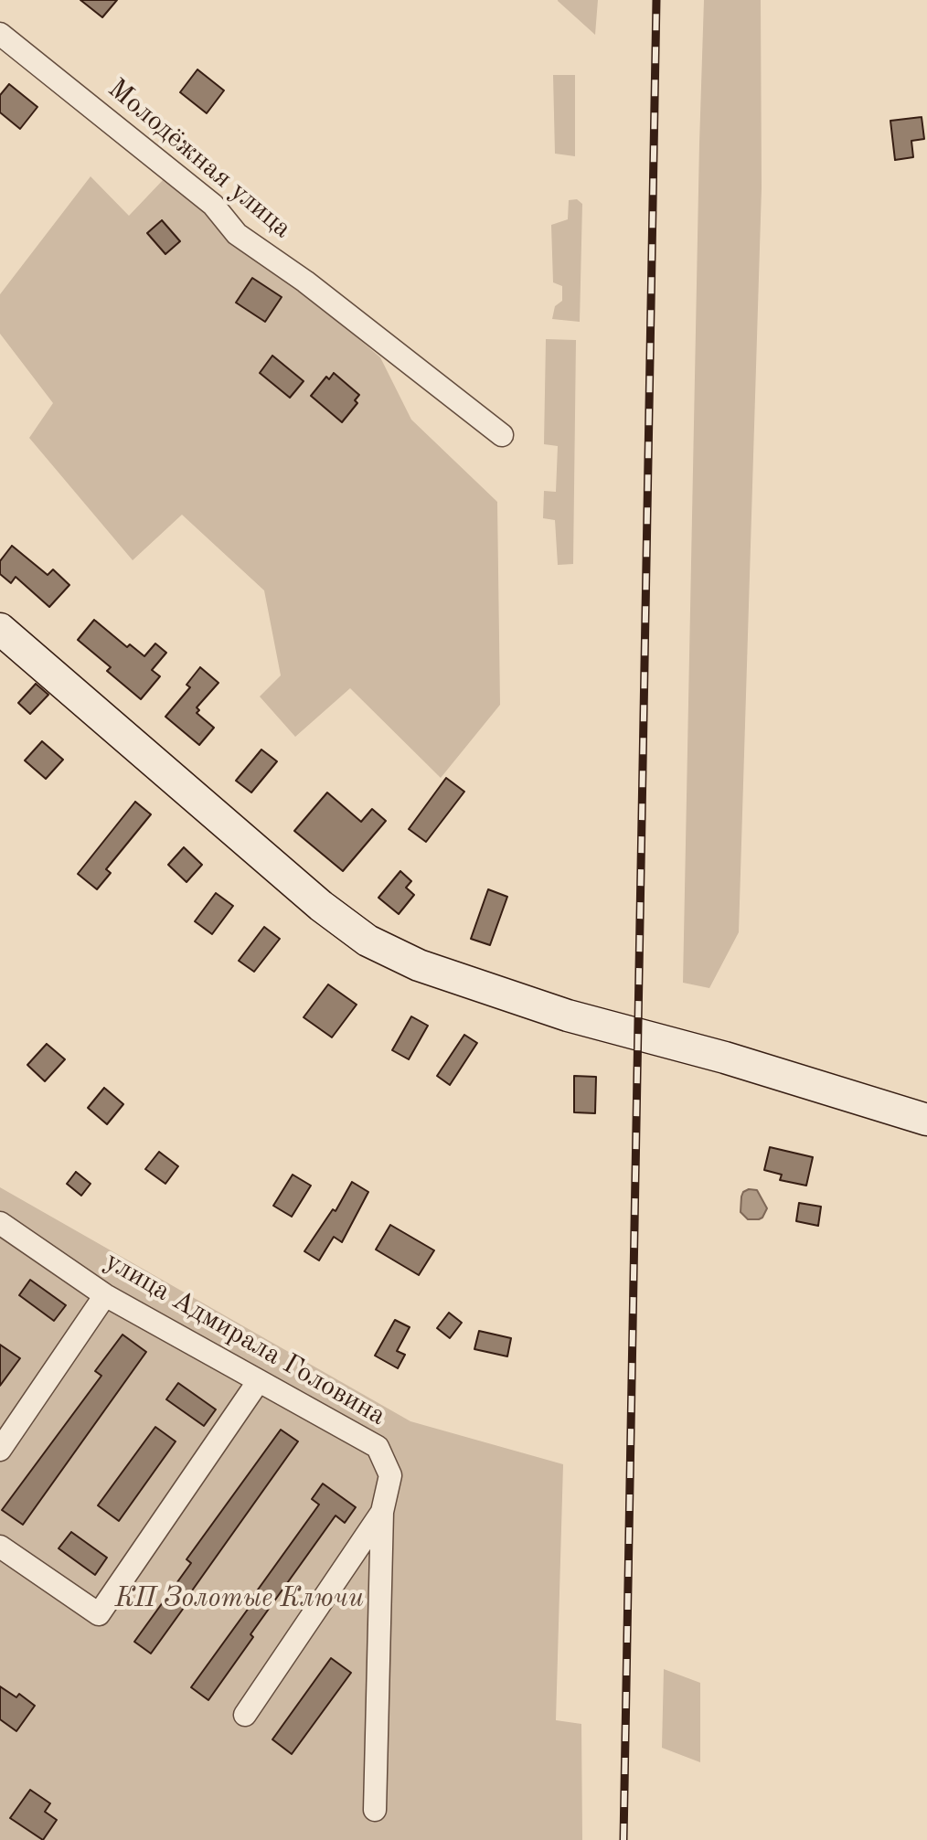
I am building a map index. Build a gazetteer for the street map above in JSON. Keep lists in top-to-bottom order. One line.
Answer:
{"streets":{"street":["Молодёжная улица","улица Адмирала Головина"]},"parks":["КП Золотые Ключи"]}
